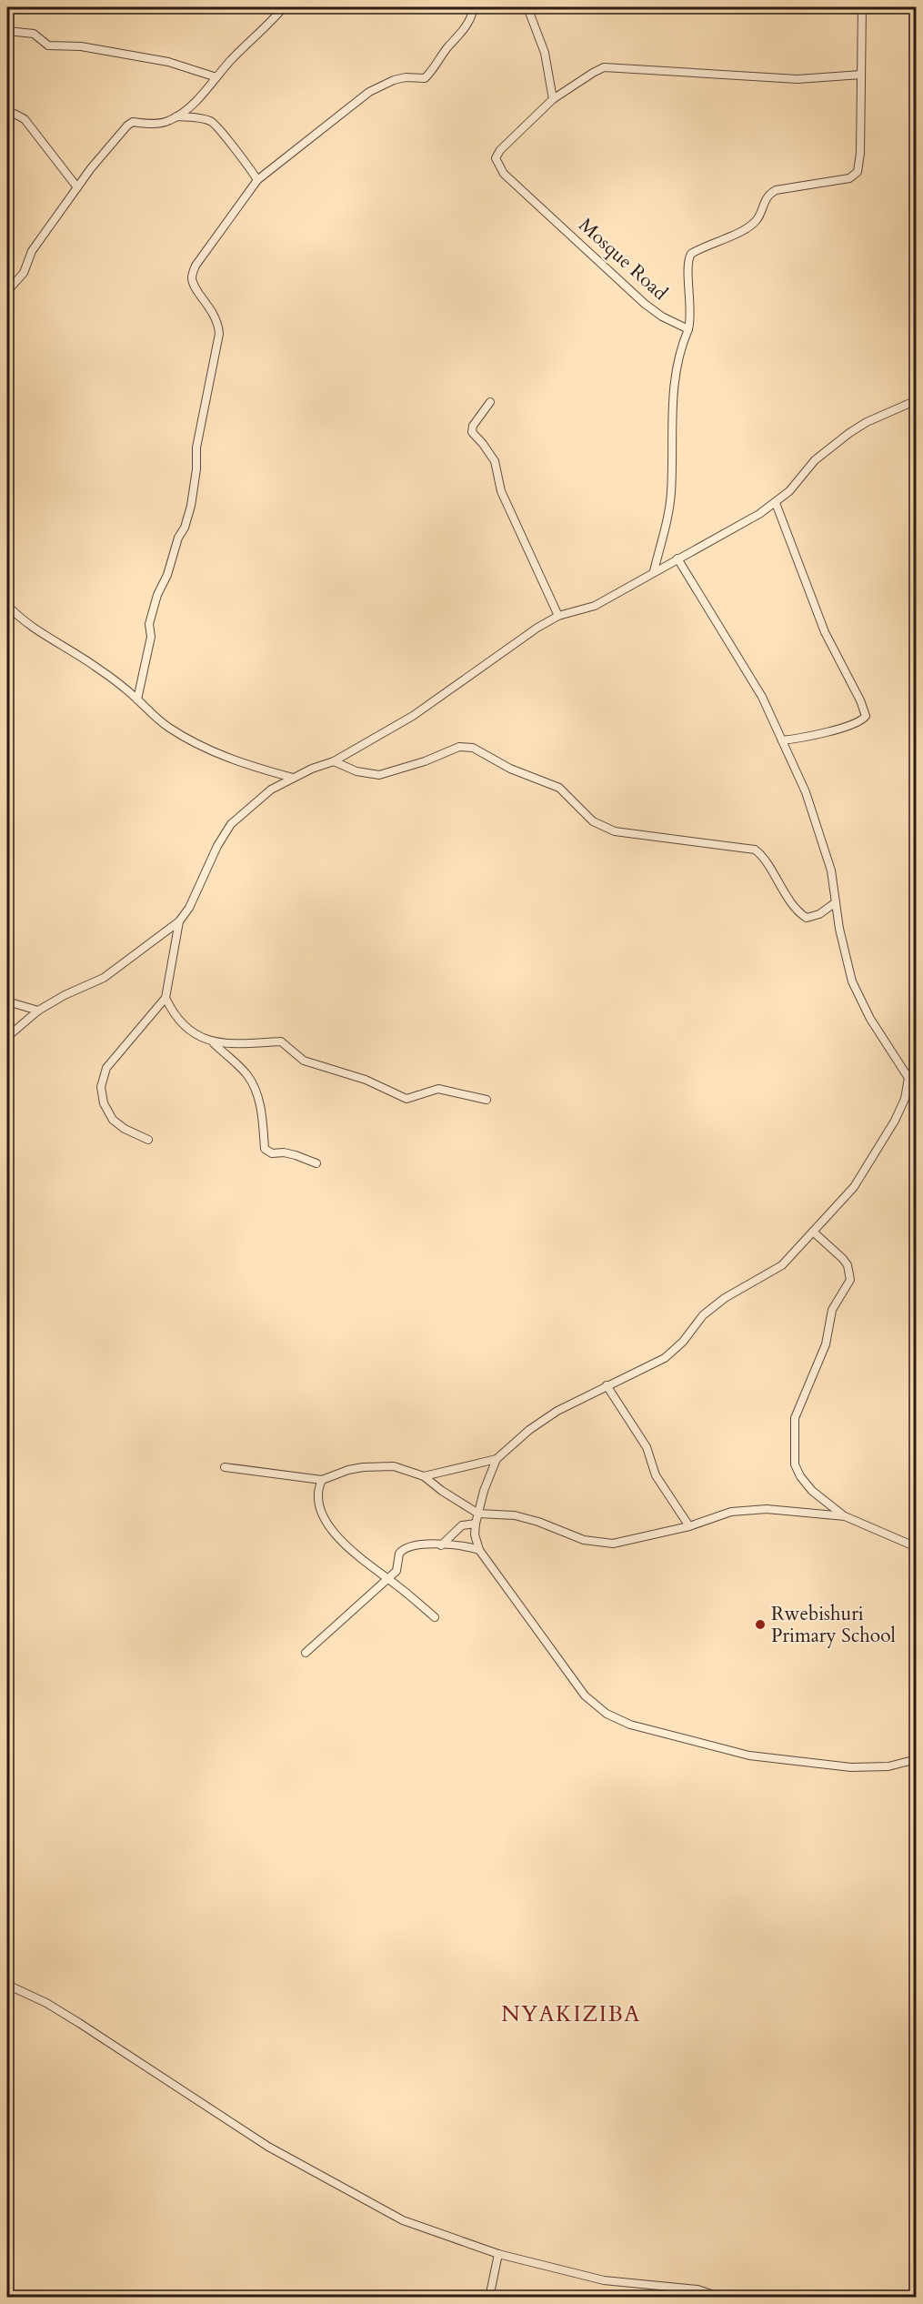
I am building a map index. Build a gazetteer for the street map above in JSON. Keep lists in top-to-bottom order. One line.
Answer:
{"streets":{"street":["Mosque Road"]},"districts":["NYAKIZIBA"],"places":["Rwebishuri Primary School"]}
